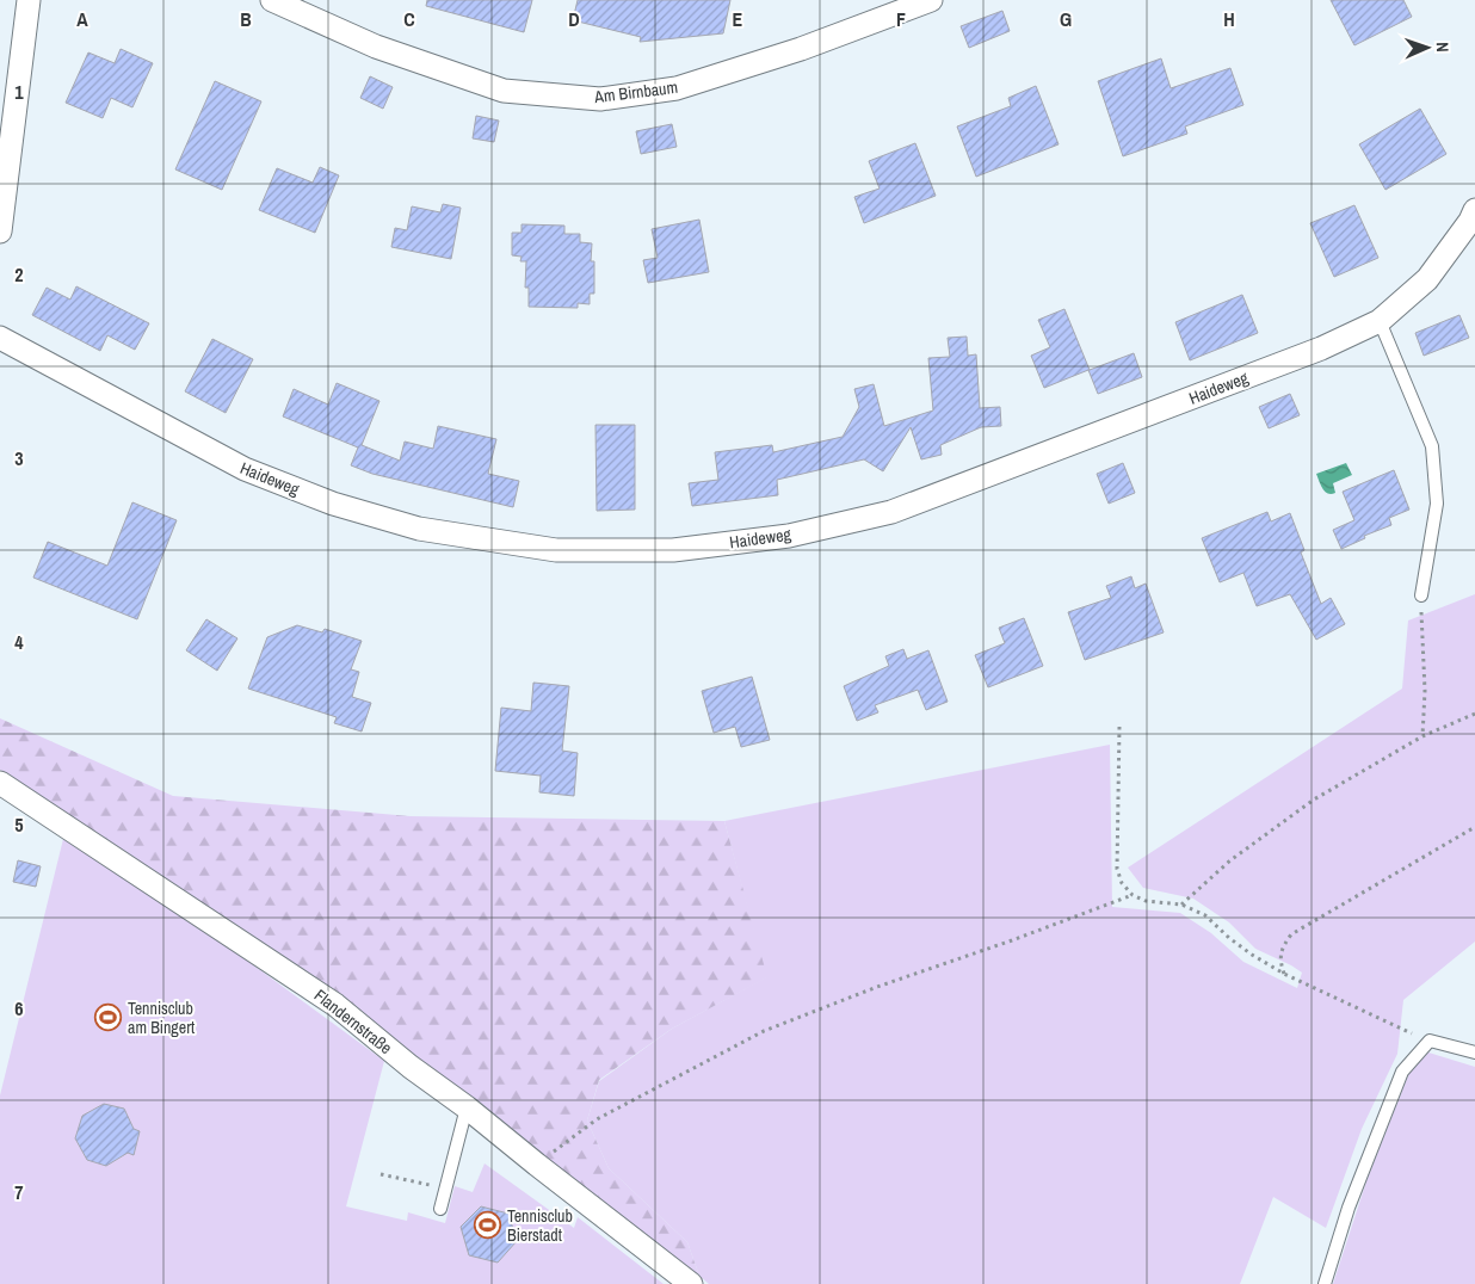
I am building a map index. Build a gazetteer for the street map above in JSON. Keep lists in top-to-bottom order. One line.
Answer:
{"streets":{"street":["Am Birnbaum","Haideweg","Flandernstraße"]},"places":{"sports":["Tennisclub am Bingert","Tennisclub Bierstadt"]},"north":"right","grid":{"columns":["A","B","C","D","E","F","G","H"],"rows":["1","2","3","4","5","6","7"]}}
